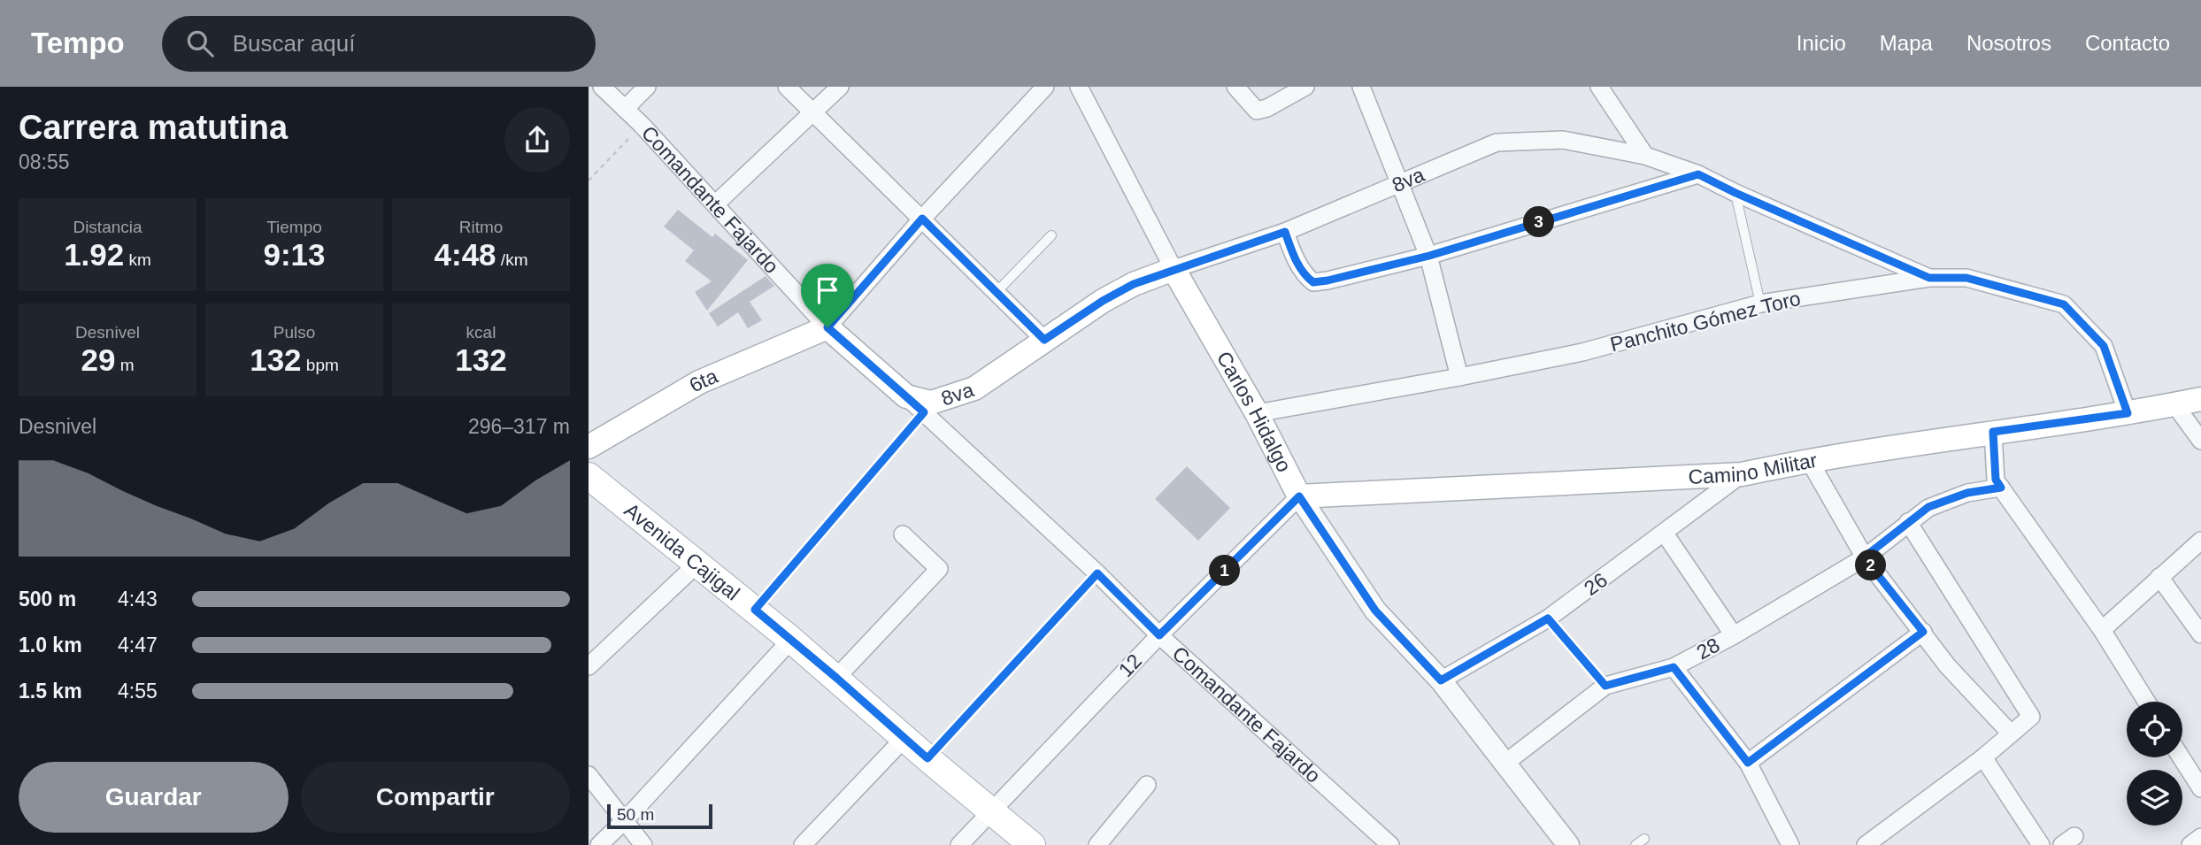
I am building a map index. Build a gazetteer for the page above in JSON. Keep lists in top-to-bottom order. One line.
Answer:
{"streets":{"main road":["8va","Comandante Fajardo","6ta","Carlos Hidalgo","Camino Militar","Avenida Cajigal"],"street":["Panchito Gómez Toro","26","28","12"]},"crossings":[["8va","Comandante Fajardo"],["8va","Panchito Gómez Toro"],["8va","Carlos Hidalgo"],["Comandante Fajardo","6ta"],["Comandante Fajardo","12"],["Panchito Gómez Toro","Carlos Hidalgo"],["Panchito Gómez Toro","Camino Militar"],["Carlos Hidalgo","Camino Militar"],["Carlos Hidalgo","26"],["Carlos Hidalgo","28"],["Carlos Hidalgo","12"],["Camino Militar","26"],["Camino Militar","12"],["Avenida Cajigal","12"]],"scale_bar":"50 m","page":{"header":"Tempo","search":"Buscar aquí","nav":["Inicio","Mapa","Nosotros","Contacto"],"heading":["Carrera matutina","08:55"],"stats":[["Distancia","1.92 km"],["Tiempo","9:13"],["Ritmo","4:48 /km"],["Desnivel","29 m"],["Pulso","132 bpm"],["kcal","132"]],"pins":["3","2","1"],"chart":["Desnivel","296–317 m"],"list":[{"name":"500 m","note":"4:43"},{"name":"1.0 km","note":"4:47"},{"name":"1.5 km","note":"4:55"}],"buttons":["Guardar","Compartir"],"scale":"50 m"}}
